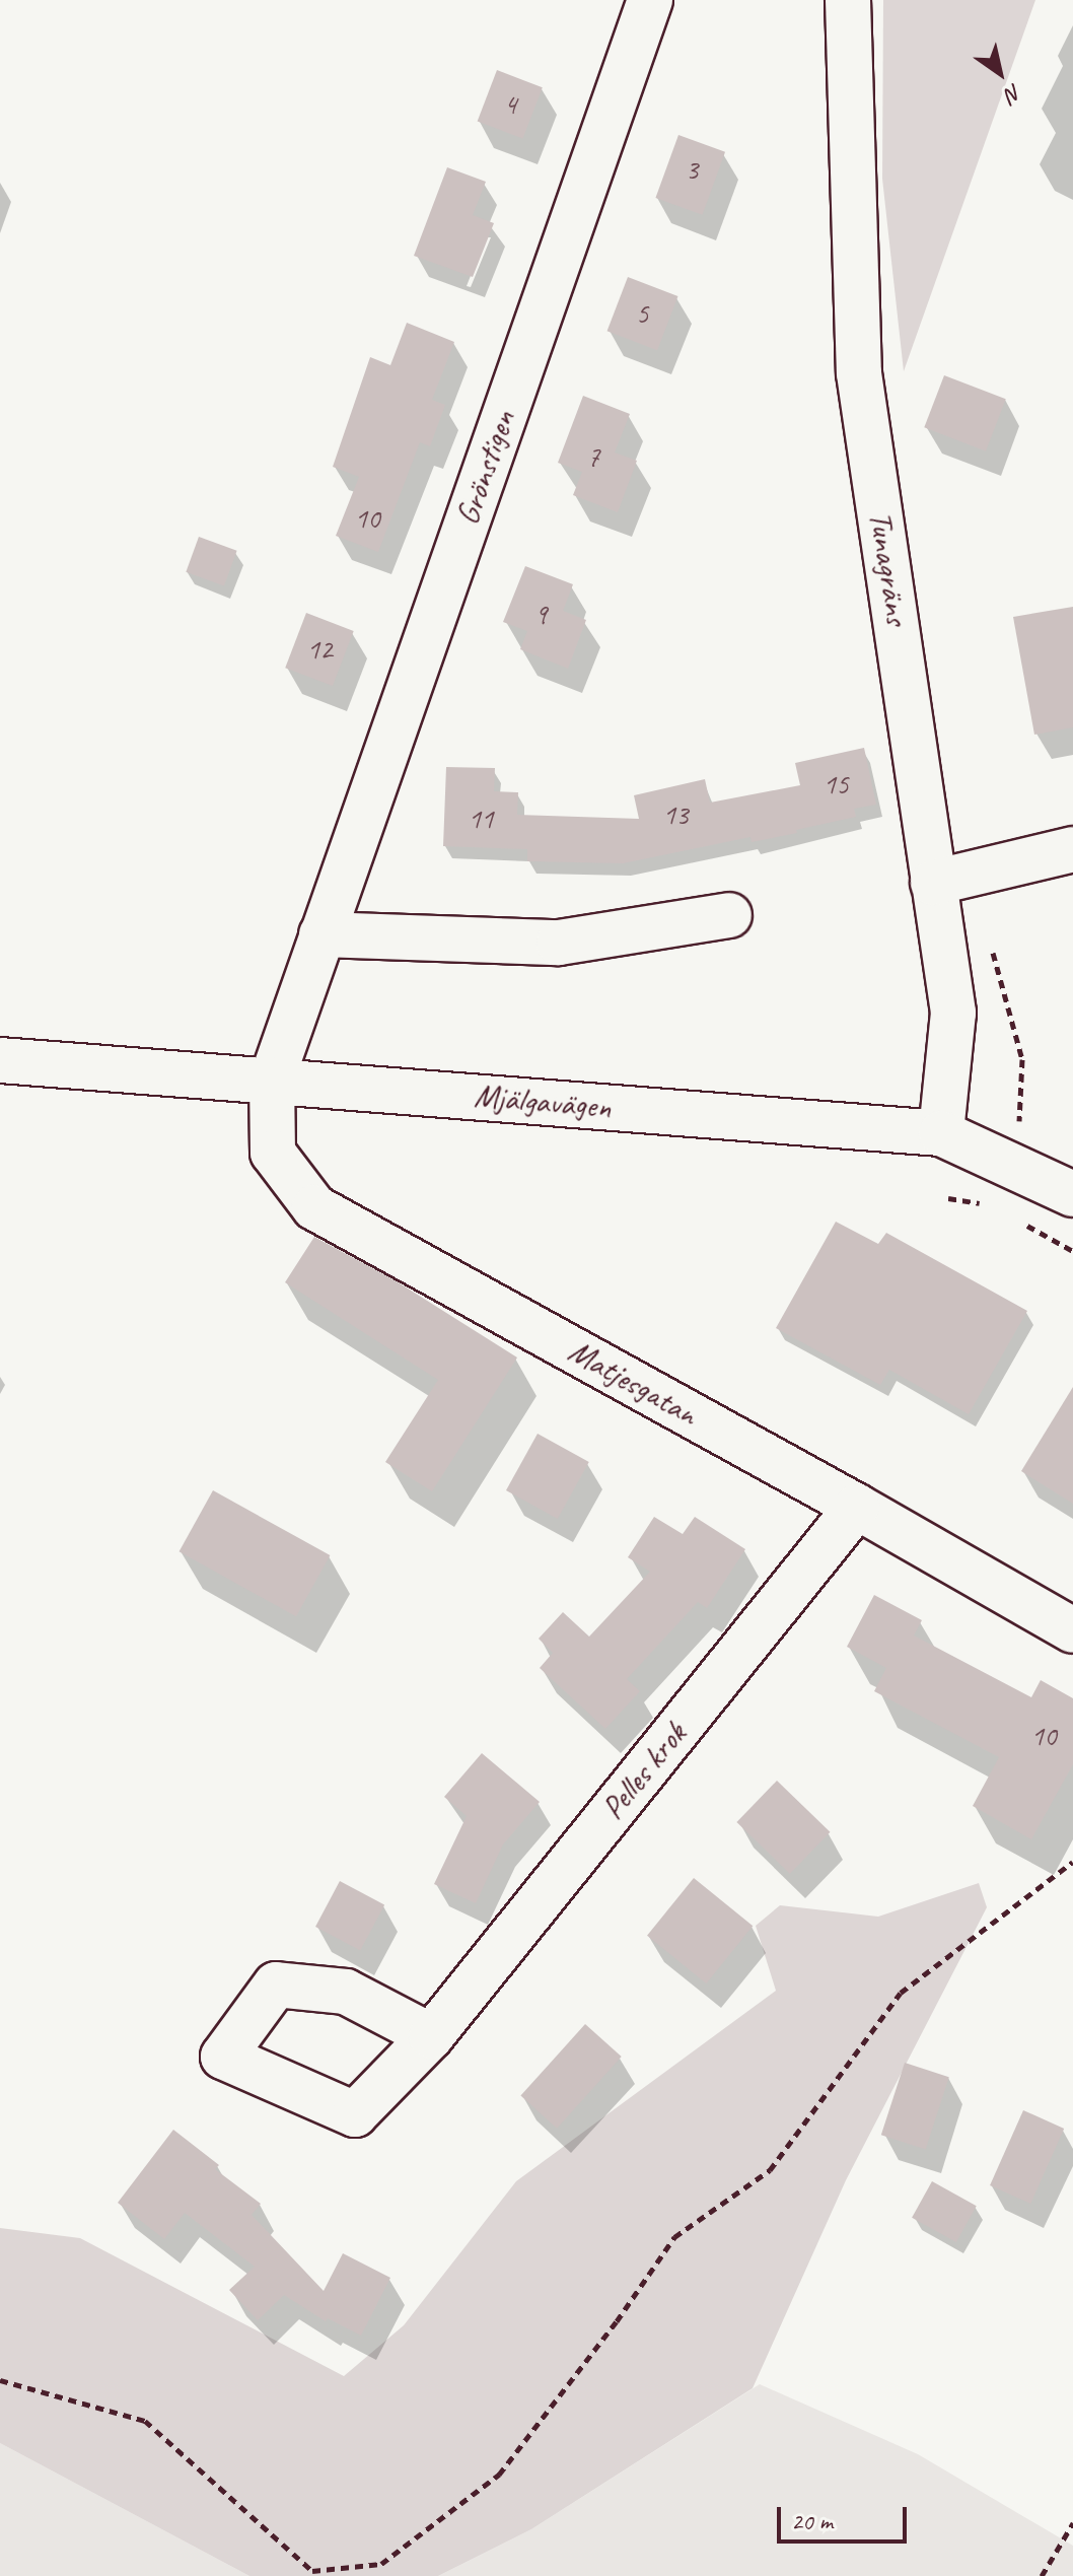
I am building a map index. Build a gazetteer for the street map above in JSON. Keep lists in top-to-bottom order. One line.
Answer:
{"streets":{"street":["Grönstigen","Tunagräns","Mjälgavägen","Matjesgatan","Pelles krok"]},"crossings":[["Grönstigen","Mjälgavägen"],["Grönstigen","Matjesgatan"],["Tunagräns","Mjälgavägen"],["Mjälgavägen","Matjesgatan"],["Matjesgatan","Pelles krok"]],"house_numbers":["4","3","5","7","10","9","12","15","13","11","10"],"scale_bar":"20 m","north":"bottom right"}
